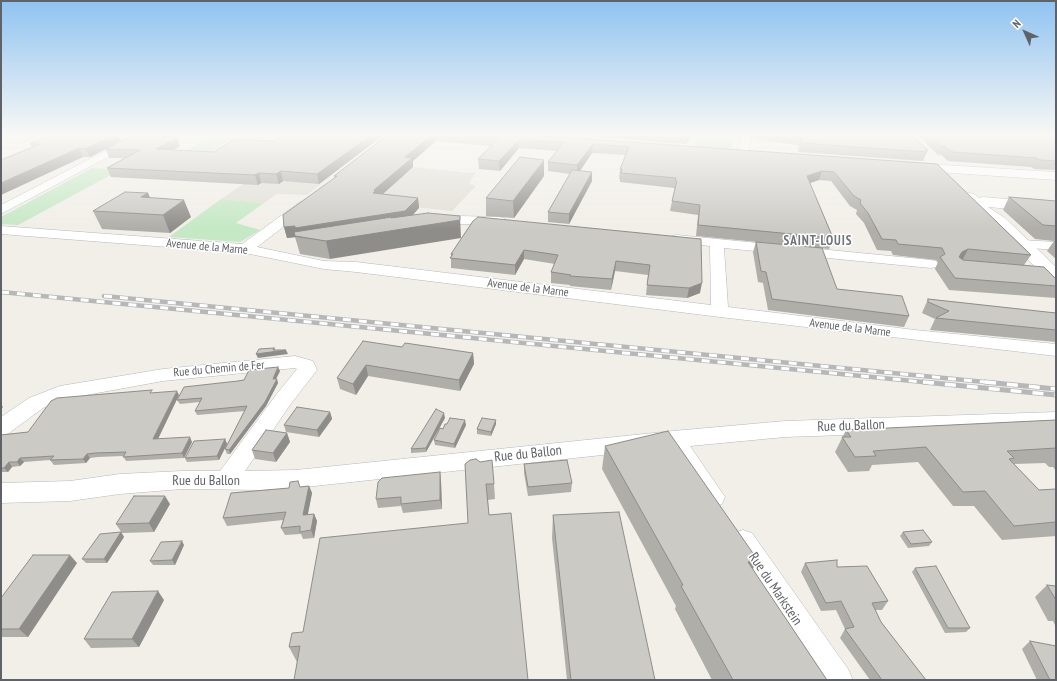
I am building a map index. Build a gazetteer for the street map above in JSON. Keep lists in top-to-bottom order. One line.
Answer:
{"streets":{"street":["Avenue de la Marne","Rue du Chemin de Fer","Rue du Ballon","Rue du Markstein"]},"crossings":[["Rue du Chemin de Fer","Rue du Ballon"],["Rue du Ballon","Rue du Markstein"]],"districts":["SAINT-LOUIS"],"north":"top left"}
